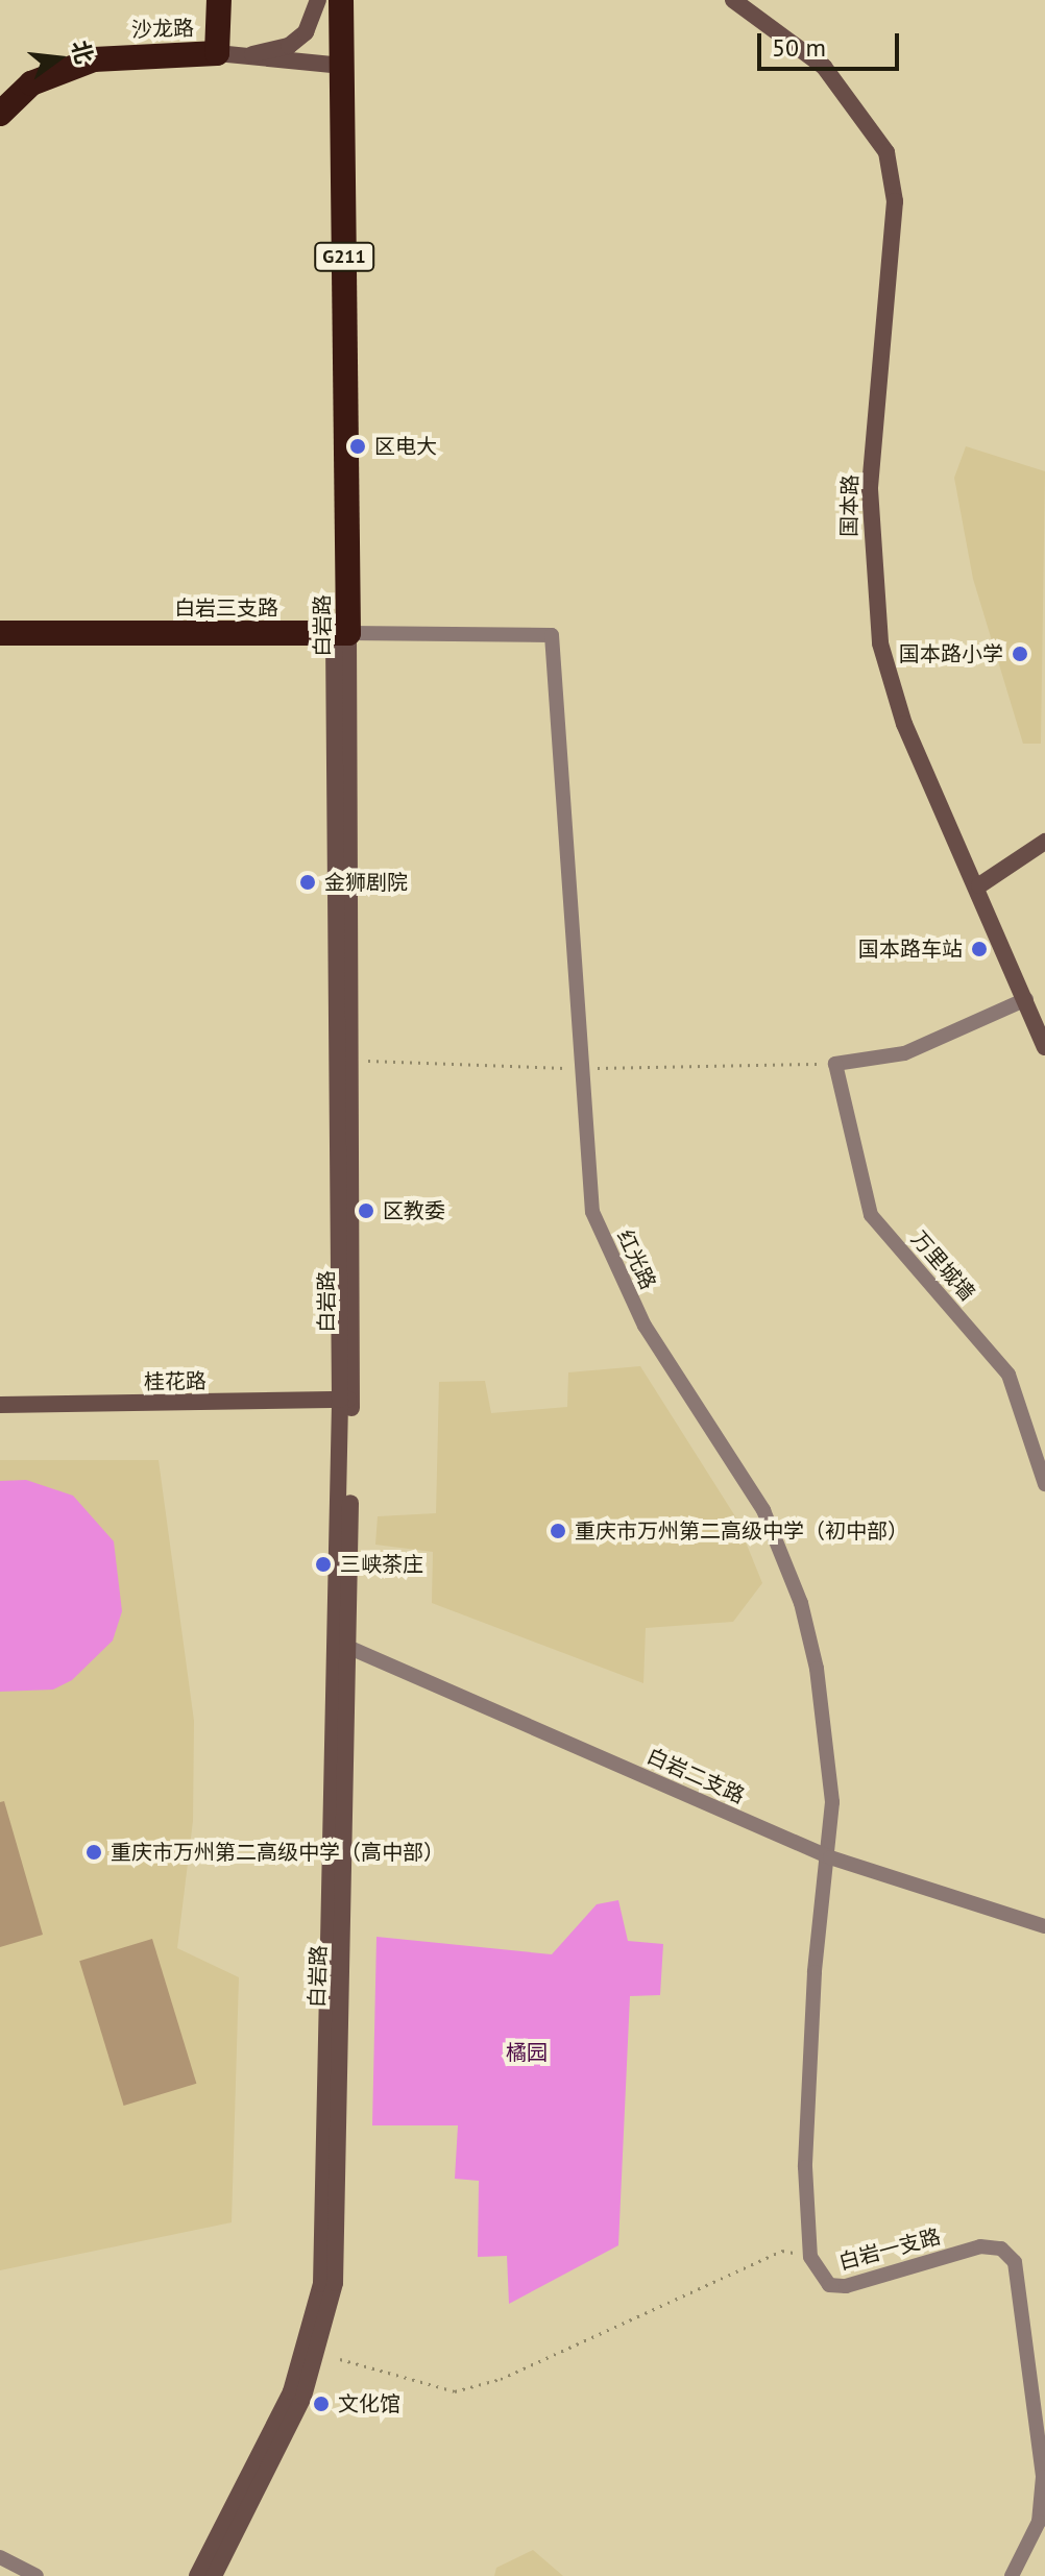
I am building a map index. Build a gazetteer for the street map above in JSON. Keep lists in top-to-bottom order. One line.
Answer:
{"streets":{"highway":["沙龙路","G211","白岩三支路","白岩路"],"main road":["国本路","桂花路"],"street":["红光路","万里城墙","白岩二支路","白岩一支路"]},"crossings":[["沙龙路","白岩路"],["白岩三支路","白岩路"],["白岩三支路","红光路"],["白岩路","桂花路"],["白岩路","白岩二支路"],["红光路","白岩二支路"],["红光路","白岩一支路"],["白岩二支路","白岩一支路"]],"parks":["橘园"],"places":["区电大","国本路小学","金狮剧院","国本路车站","区教委","重庆市万州第二高级中学（初中部）","三峡茶庄","重庆市万州第二高级中学（高中部）","文化馆"],"scale_bar":"50 m","north":"right"}
